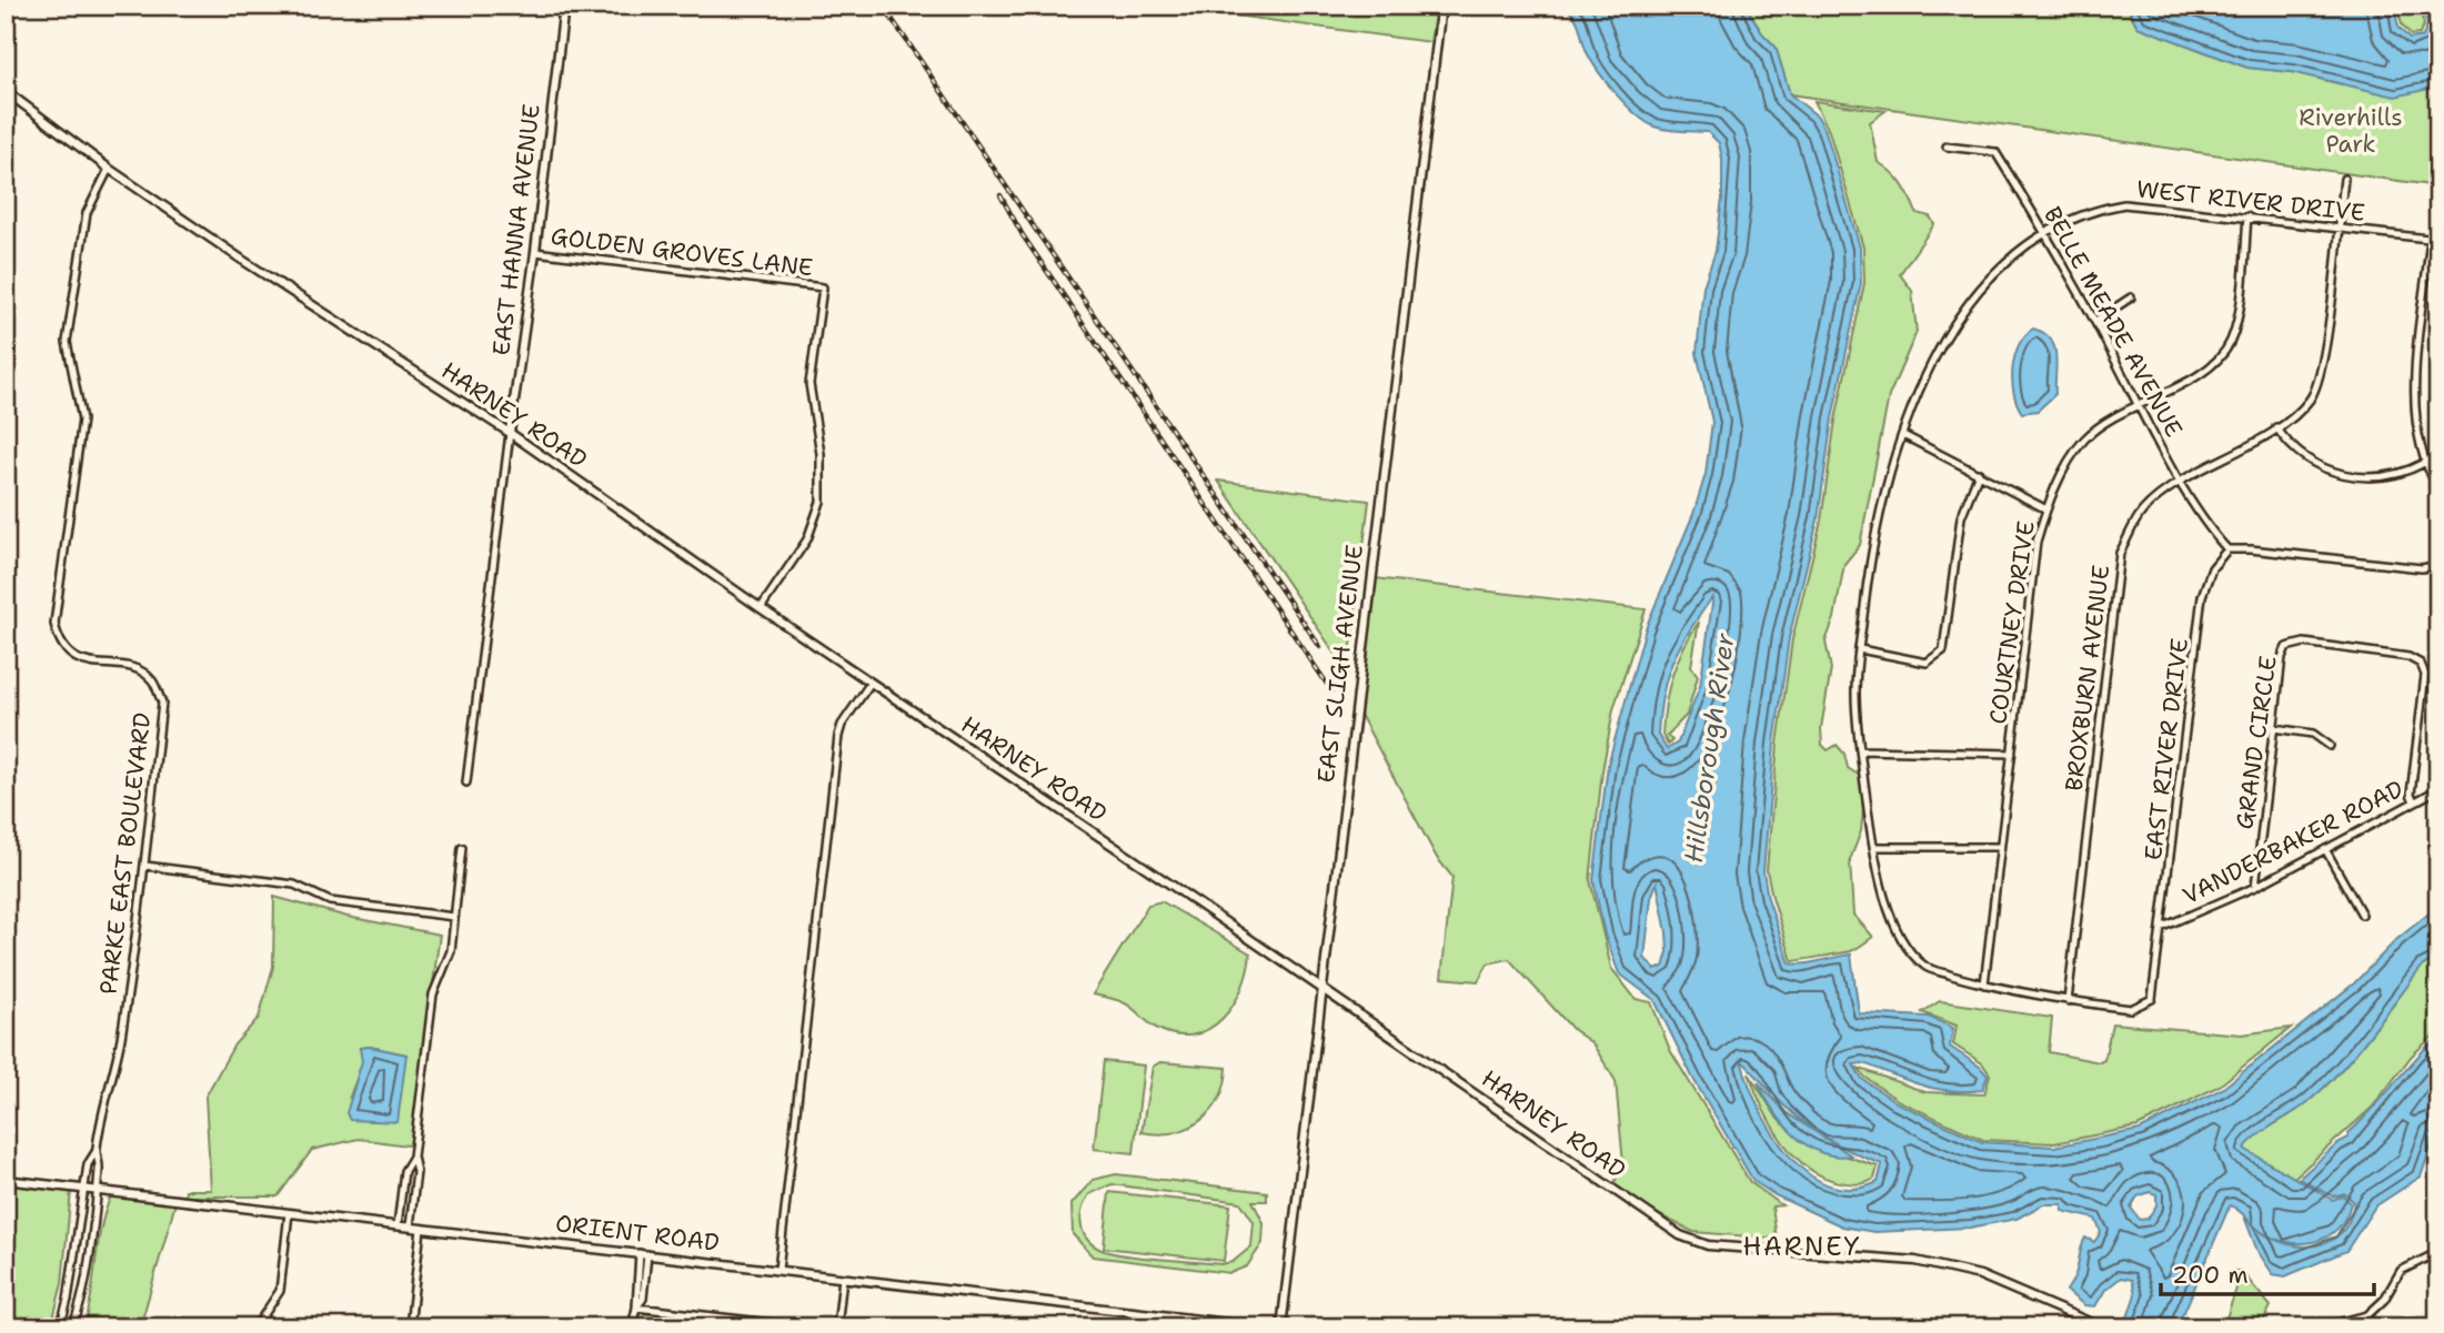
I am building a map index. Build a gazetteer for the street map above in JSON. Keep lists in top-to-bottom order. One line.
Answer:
{"streets":{"street":["WEST RIVER DRIVE","EAST HANNA AVENUE","GOLDEN GROVES LANE","BELLE MEADE AVENUE","HARNEY ROAD","COURTNEY DRIVE","EAST SLIGH AVENUE","BROXBURN AVENUE","GRAND CIRCLE","EAST RIVER DRIVE","VANDERBAKER ROAD","PARKE EAST BOULEVARD","ORIENT ROAD"]},"crossings":[["WEST RIVER DRIVE","BELLE MEADE AVENUE"],["WEST RIVER DRIVE","COURTNEY DRIVE"],["WEST RIVER DRIVE","BROXBURN AVENUE"],["WEST RIVER DRIVE","EAST RIVER DRIVE"],["EAST HANNA AVENUE","GOLDEN GROVES LANE"],["EAST HANNA AVENUE","HARNEY ROAD"],["GOLDEN GROVES LANE","HARNEY ROAD"],["BELLE MEADE AVENUE","COURTNEY DRIVE"],["BELLE MEADE AVENUE","BROXBURN AVENUE"],["BELLE MEADE AVENUE","EAST RIVER DRIVE"],["HARNEY ROAD","EAST SLIGH AVENUE"],["HARNEY ROAD","PARKE EAST BOULEVARD"],["COURTNEY DRIVE","EAST RIVER DRIVE"],["BROXBURN AVENUE","EAST RIVER DRIVE"],["GRAND CIRCLE","VANDERBAKER ROAD"],["EAST RIVER DRIVE","VANDERBAKER ROAD"],["PARKE EAST BOULEVARD","ORIENT ROAD"]],"districts":["HARNEY"],"water":["Hillsborough River"],"parks":["Riverhills Park"],"scale_bar":"200 m"}
